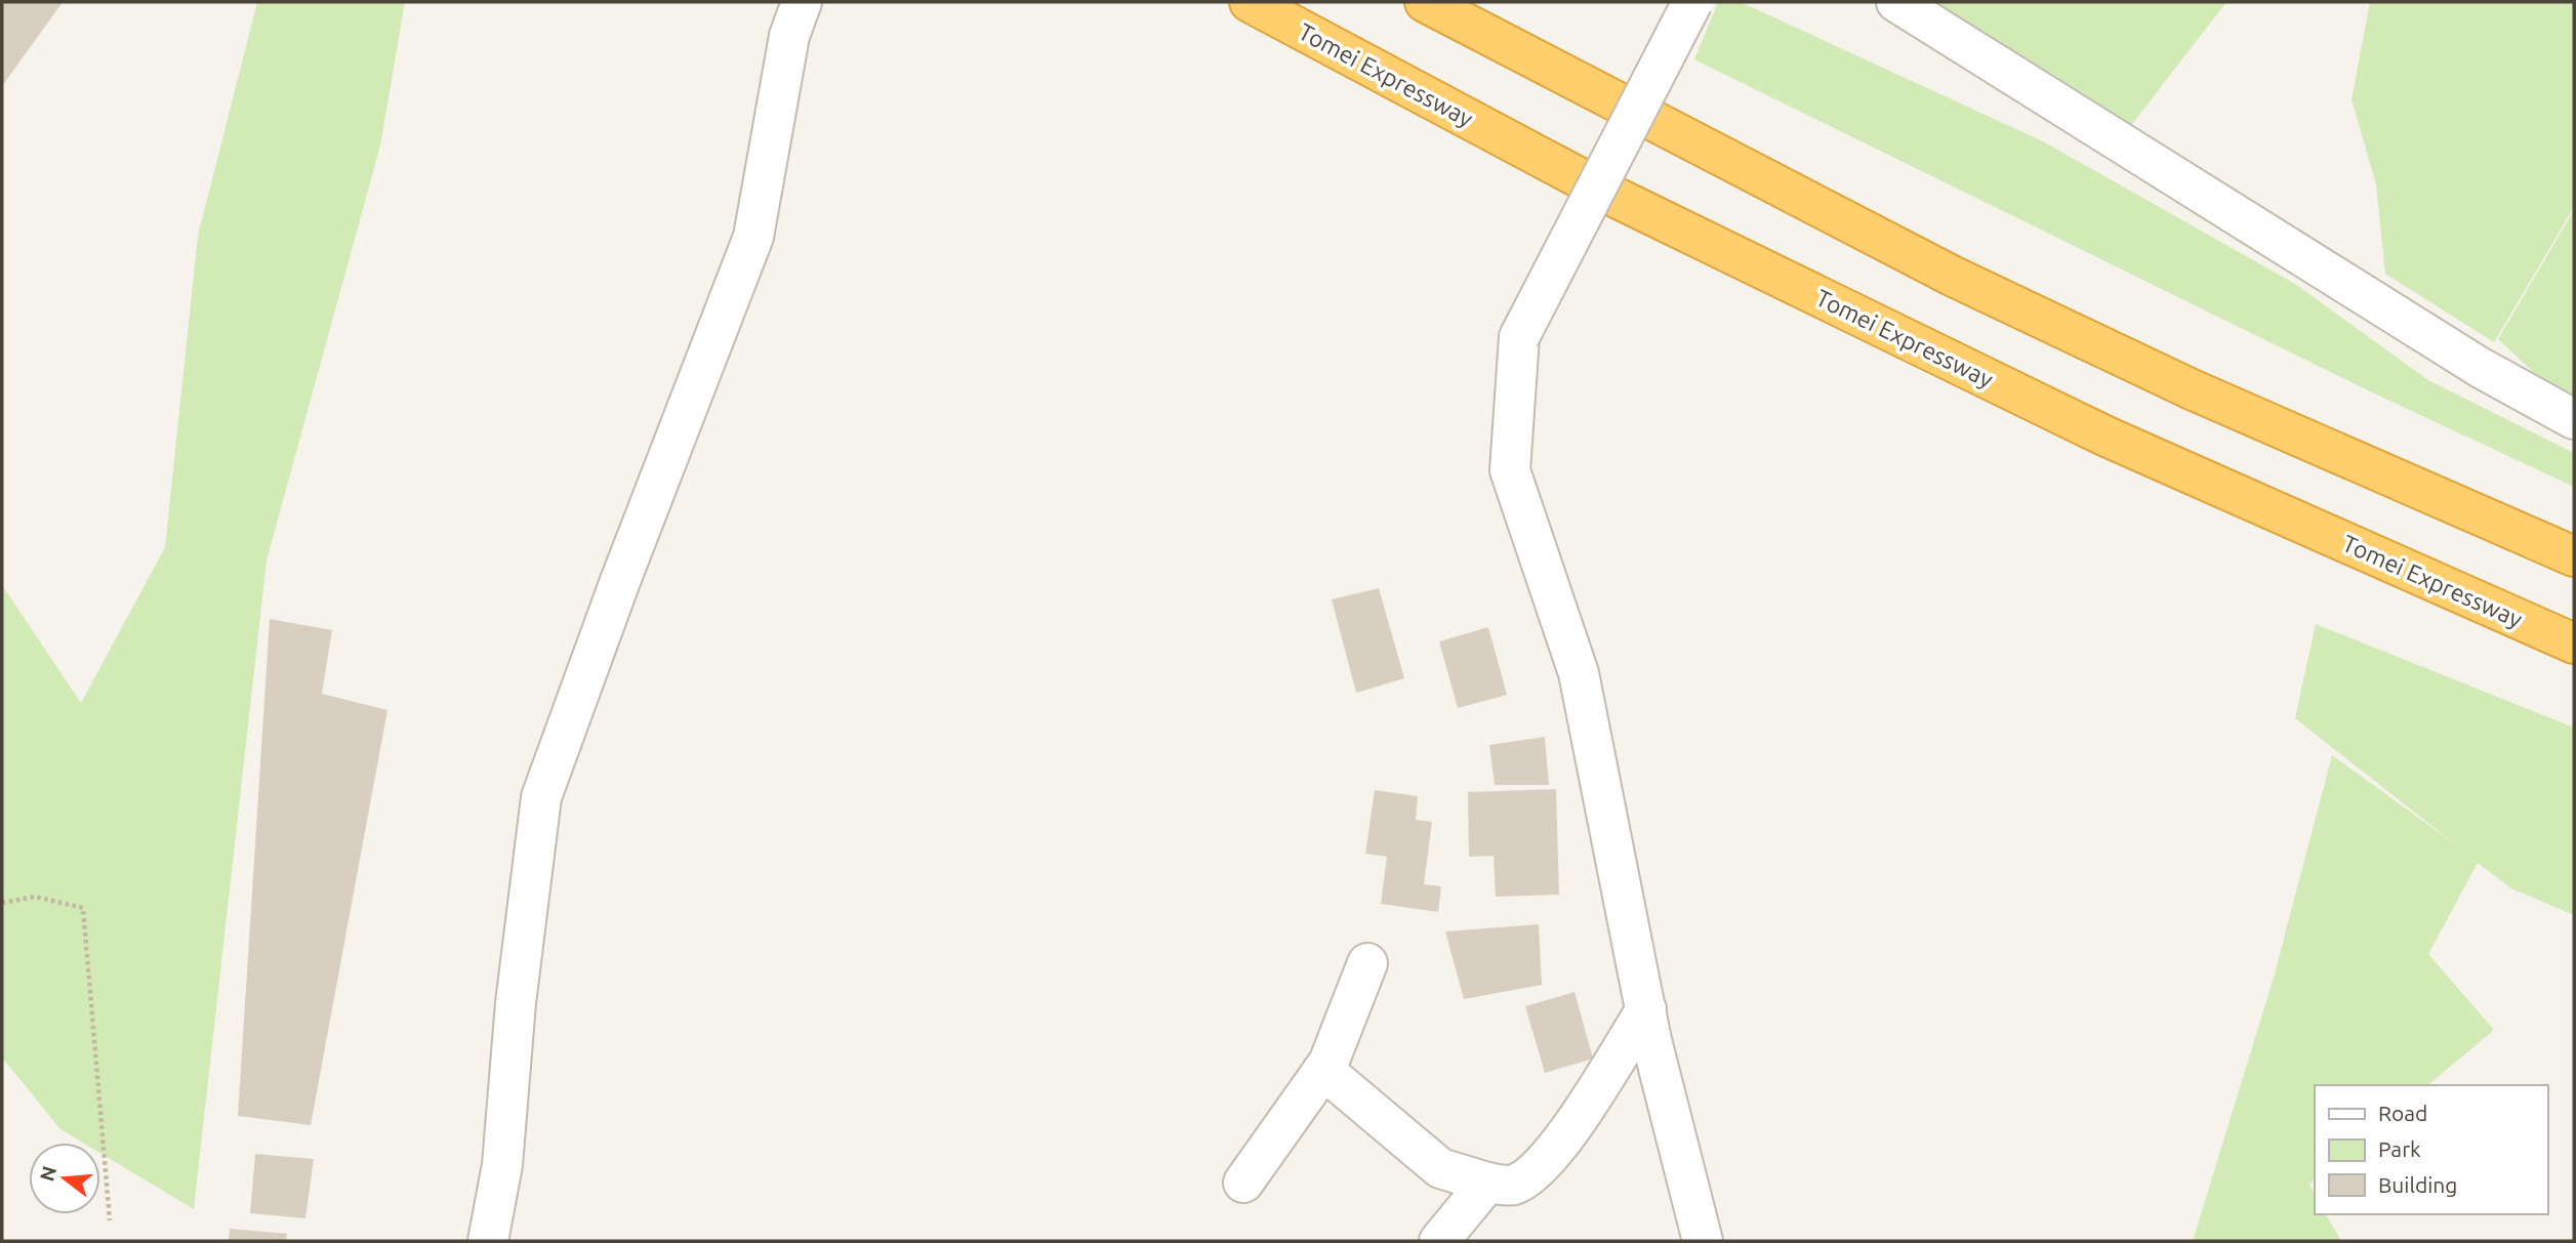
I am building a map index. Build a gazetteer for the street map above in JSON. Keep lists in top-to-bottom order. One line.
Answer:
{"streets":{"highway":["Tomei Expressway"]},"legend":["Road","Park","Building"],"north":"left"}
